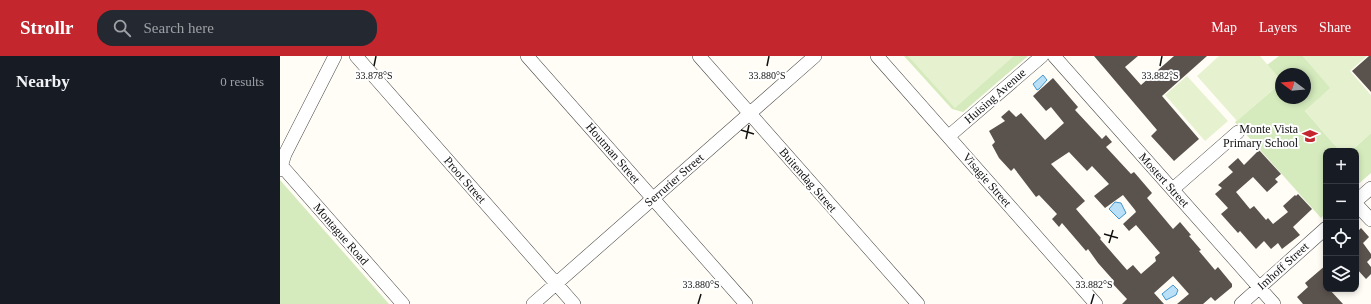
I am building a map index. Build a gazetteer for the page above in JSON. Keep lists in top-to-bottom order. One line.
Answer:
{"streets":{"street":["Huising Avenue","Houtman Street","Proot Street","Serrurier Street","Buitendag Street","Visagie Street","Mostert Street","Montague Road","Imhoff Street"]},"crossings":[["Huising Avenue","Visagie Street"],["Houtman Street","Serrurier Street"],["Proot Street","Serrurier Street"],["Serrurier Street","Buitendag Street"],["Mostert Street","Imhoff Street"]],"places":{"school or university":["Monte Vista Primary School"]},"north":"left","page":{"header":"Strollr","search":"Search here","nav":["Map","Layers","Share"],"heading":["Nearby","0 results"],"map_buttons":["+","−"]},"coordinates":["33.878°S","33.880°S","33.882°S"]}
